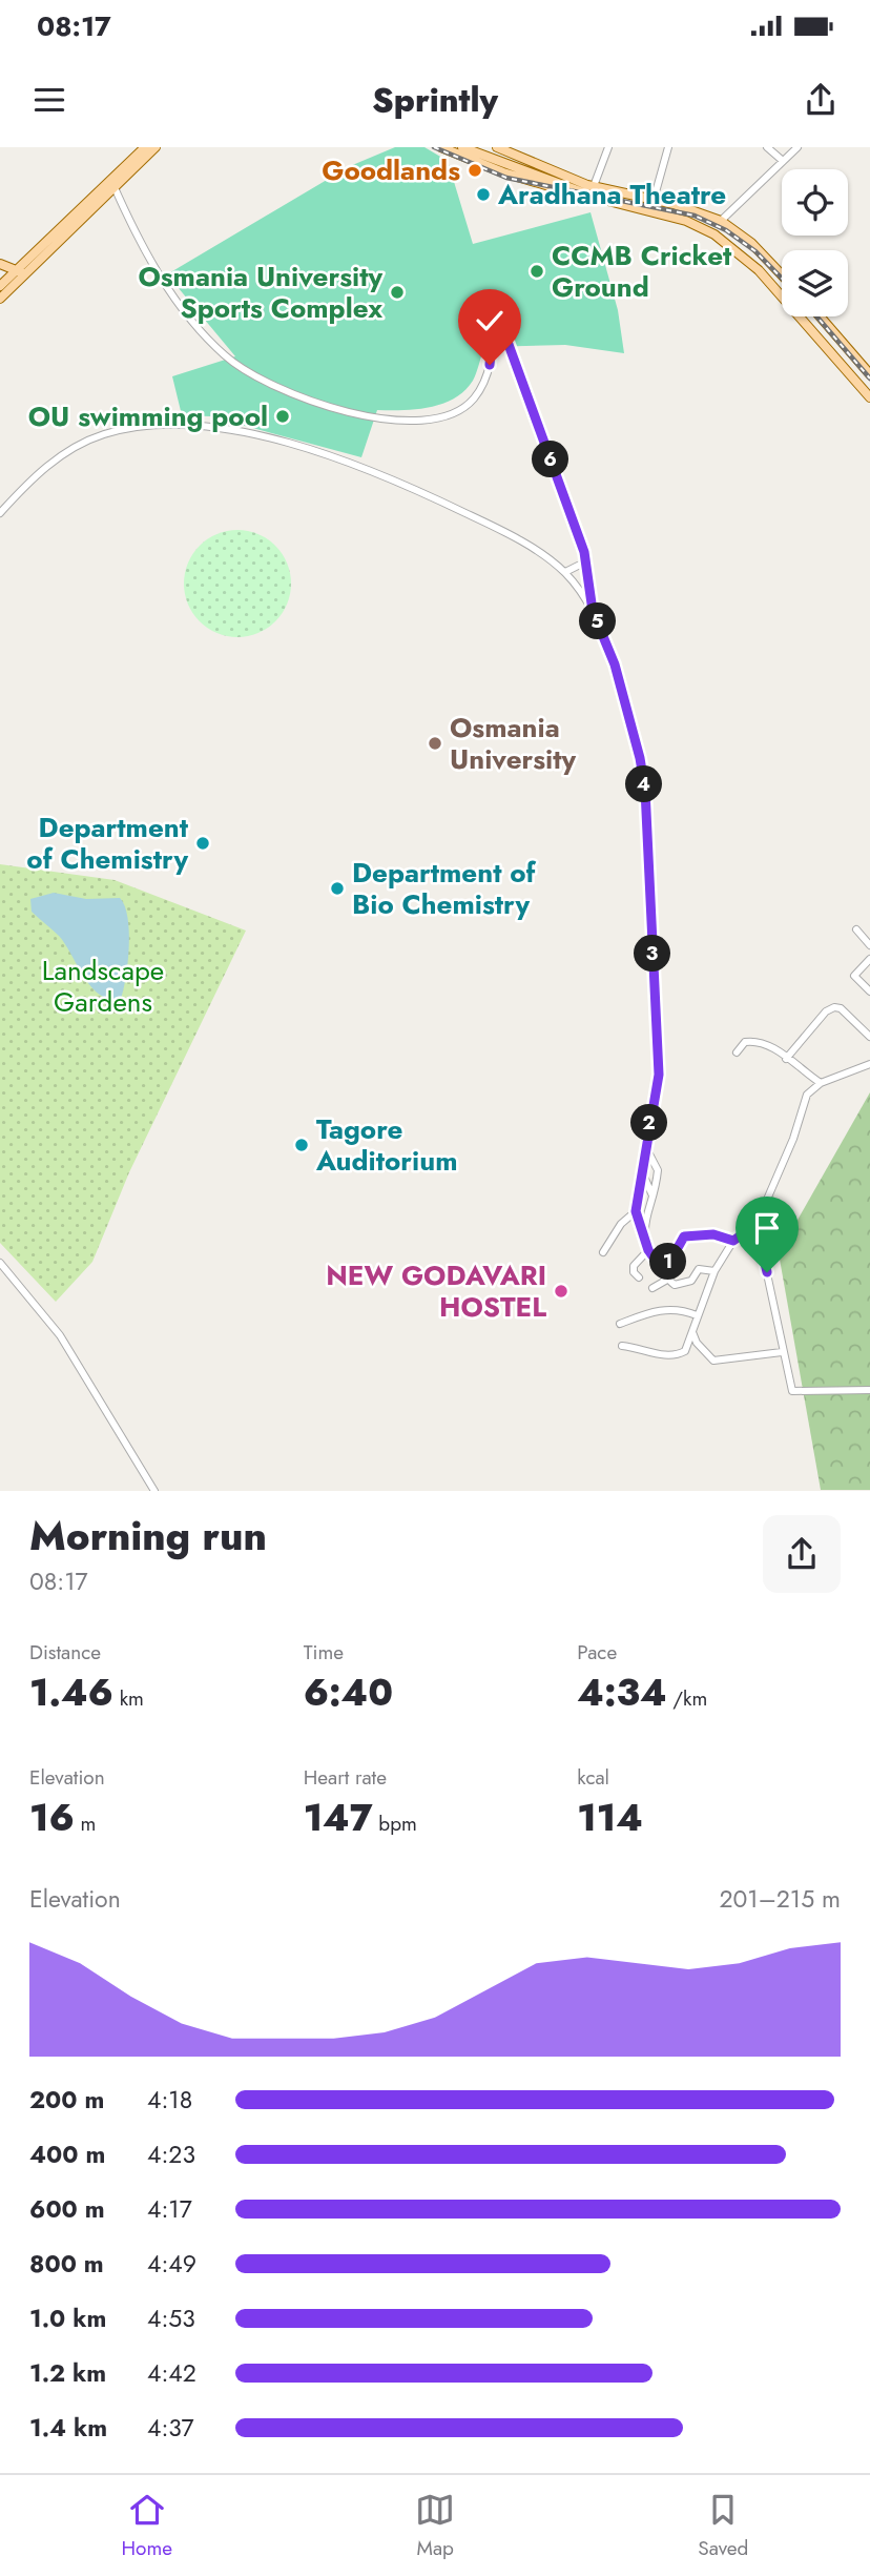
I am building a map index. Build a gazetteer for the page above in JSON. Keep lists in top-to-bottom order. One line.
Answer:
{"parks":["Landscape Gardens"],"places":["Goodlands","Aradhana Theatre","CCMB Cricket Ground","Osmania University Sports Complex","OU swimming pool","Osmania University","Department of Chemistry","Department of Bio Chemistry","Tagore Auditorium","NEW GODAVARI HOSTEL"],"page":{"status":"08:17","header":"Sprintly","pins":["6","5","4","3","2","1"],"heading":["Morning run","08:17"],"stats":[["Distance","1.46 km"],["Time","6:40"],["Pace","4:34 /km"],["Elevation","16 m"],["Heart rate","147 bpm"],["kcal","114"]],"chart":["Elevation","201–215 m"],"list":[{"name":"200 m","note":"4:18"},{"name":"400 m","note":"4:23"},{"name":"600 m","note":"4:17"},{"name":"800 m","note":"4:49"},{"name":"1.0 km","note":"4:53"},{"name":"1.2 km","note":"4:42"},{"name":"1.4 km","note":"4:37"}],"tabs":["Home","Map","Saved"]}}
